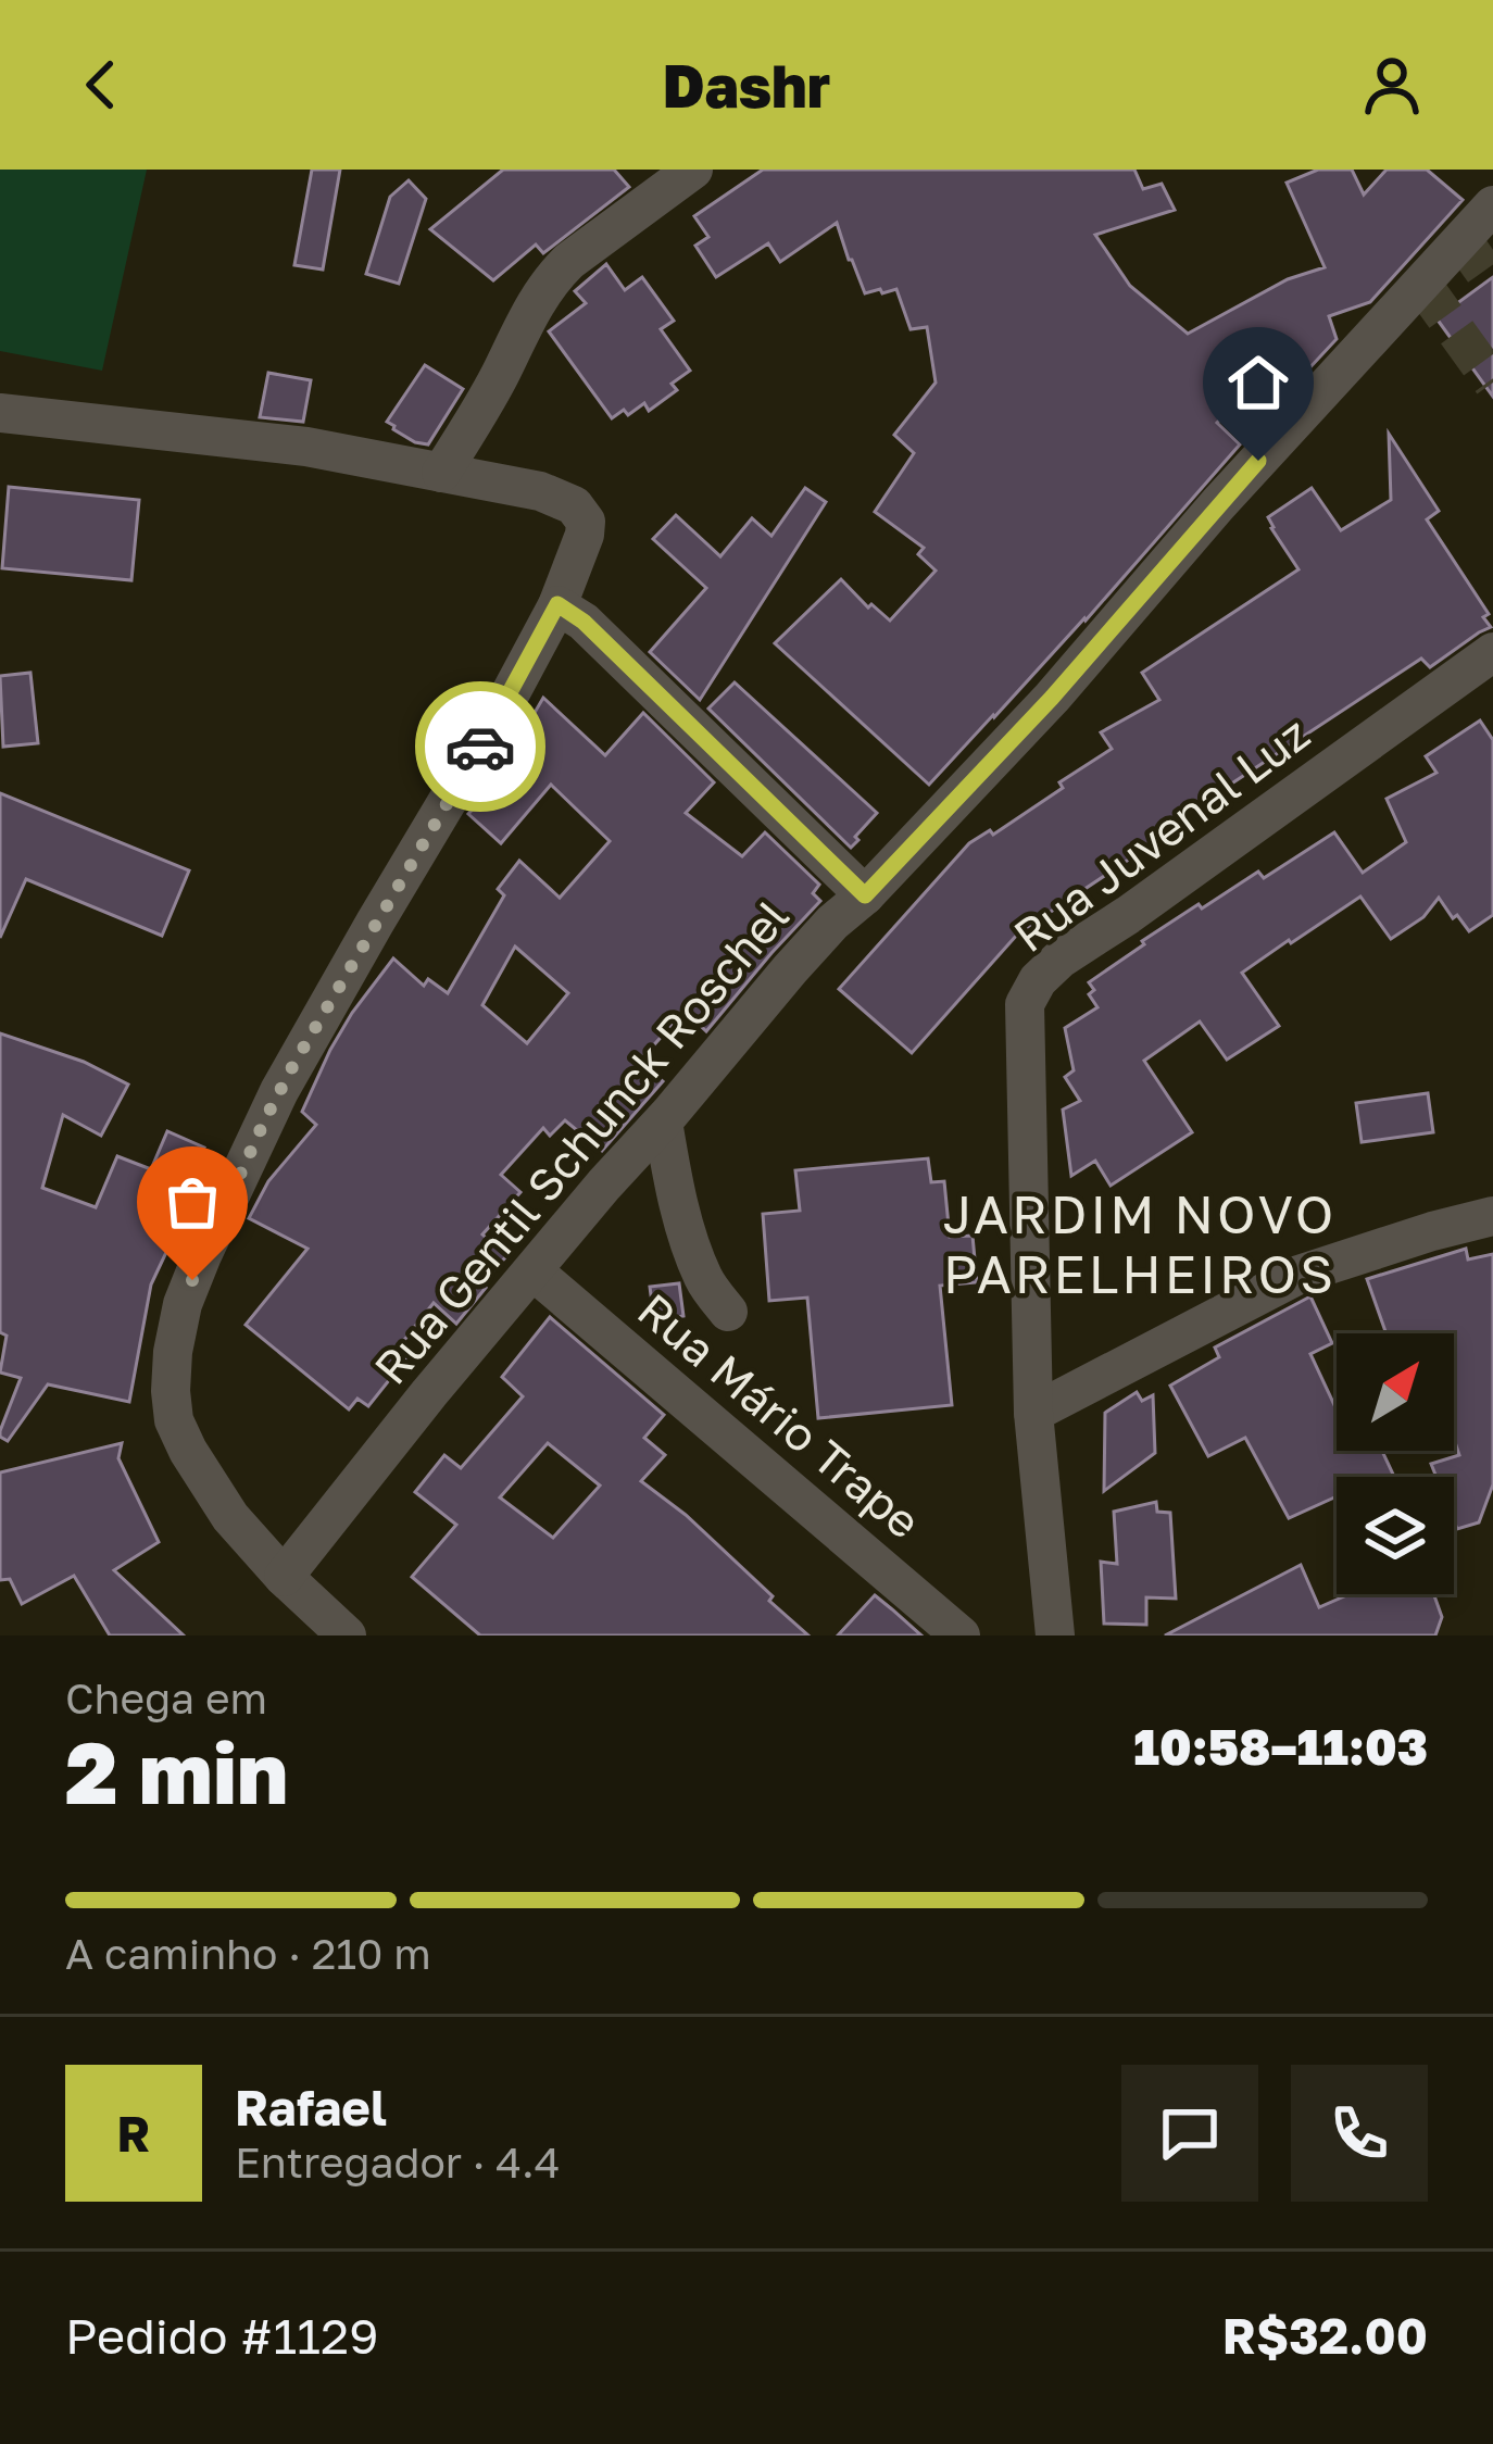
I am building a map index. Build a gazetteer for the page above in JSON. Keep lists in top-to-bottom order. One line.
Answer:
{"streets":{"street":["Rua Juvenal Luz","Rua Gentil Schunck Roschel","Rua Mário Trape"]},"crossings":[["Rua Gentil Schunck Roschel","Rua Mário Trape"]],"districts":["JARDIM NOVO PARELHEIROS"],"north":"top right","page":{"header":"Dashr","heading":["2 min","Chega em","10:58–11:03"],"panel":["Rafael","Entregador · 4.4","Pedido #1129","R$32.00"],"bar":"A caminho · 210 m","round":"R"}}
